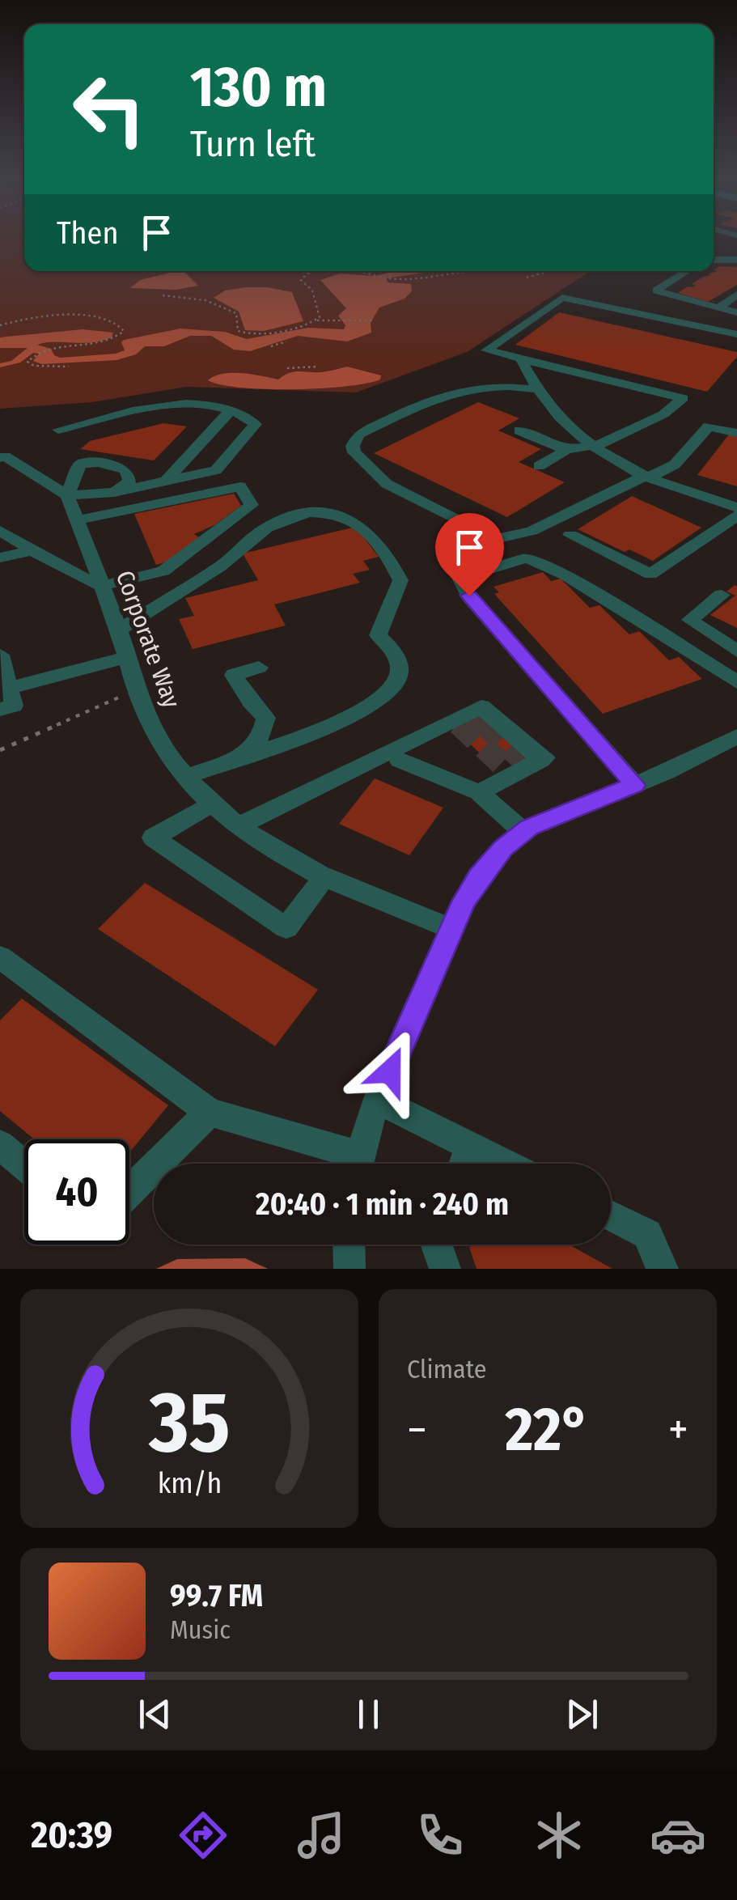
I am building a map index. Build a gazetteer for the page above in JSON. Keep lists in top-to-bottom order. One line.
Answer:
{"streets":{"street":["Corporate Way"]},"page":{"turn":["130 m","Turn left"],"then":"Then","limit":"40","trip":"20:40 · 1 min · 240 m","tile":"Climate","heat":["−","22°","+"],"song":["99.7 FM","Music"],"tabs":"20:39","gauge":["35","km/h"]}}
